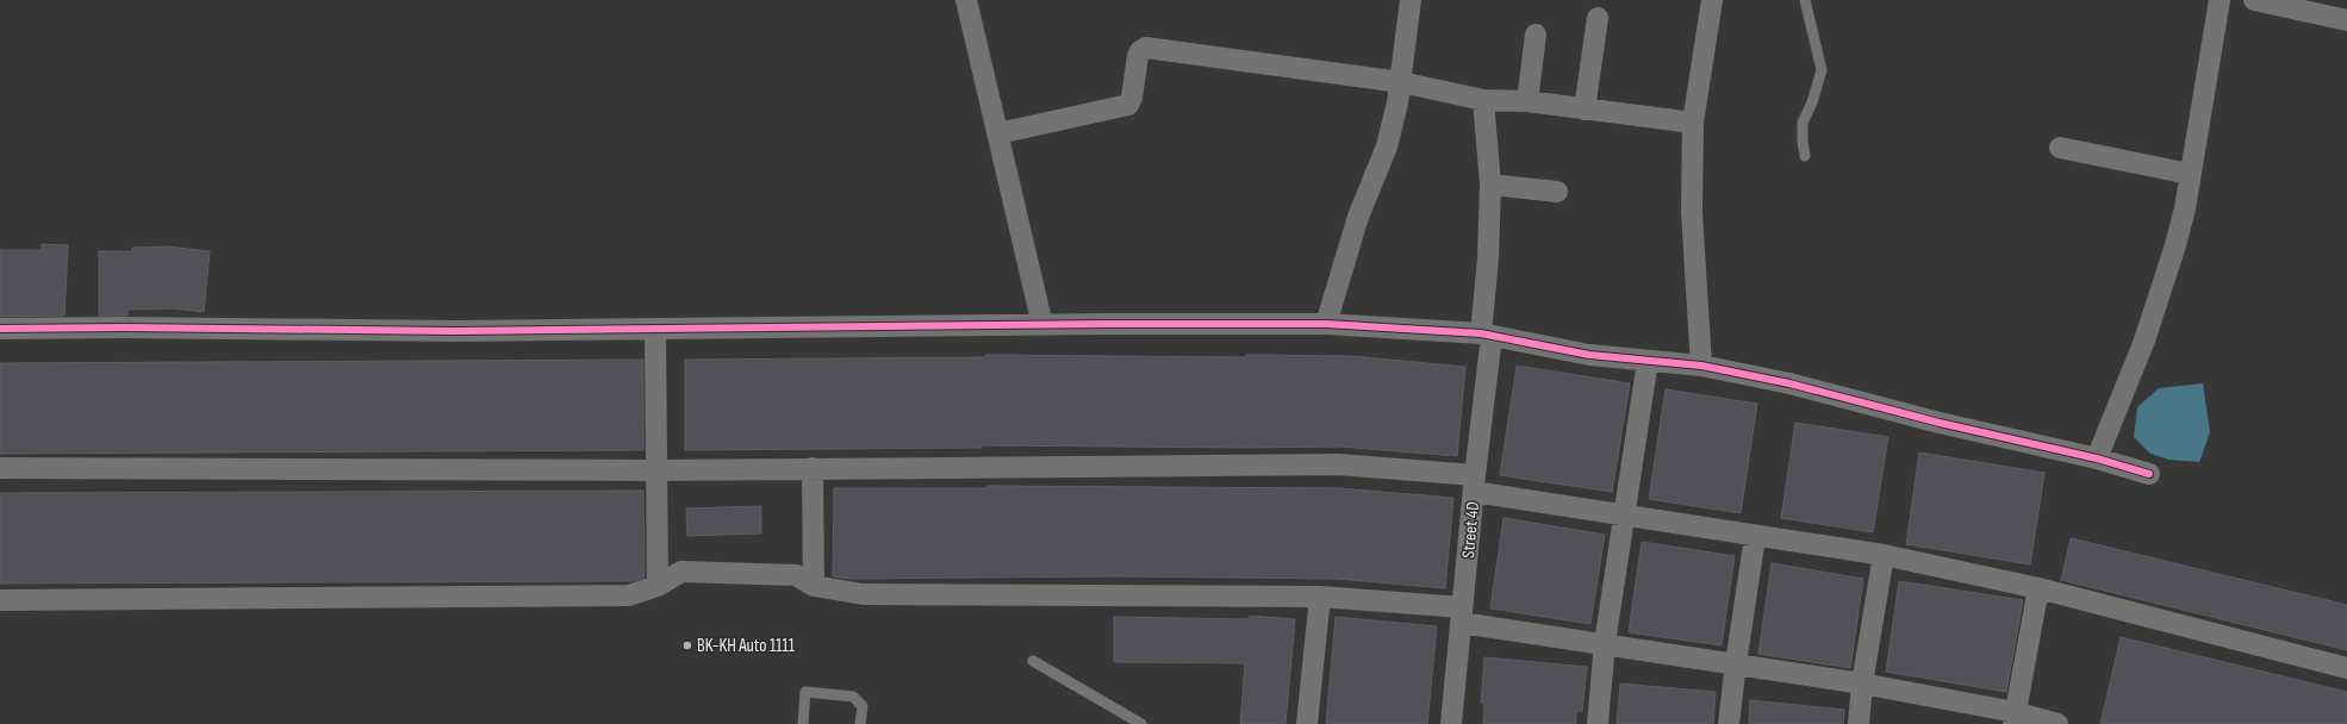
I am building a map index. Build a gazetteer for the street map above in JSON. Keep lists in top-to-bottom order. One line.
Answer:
{"streets":{"street":["Street 4D"]},"places":["BK-KH Auto 1111"]}
